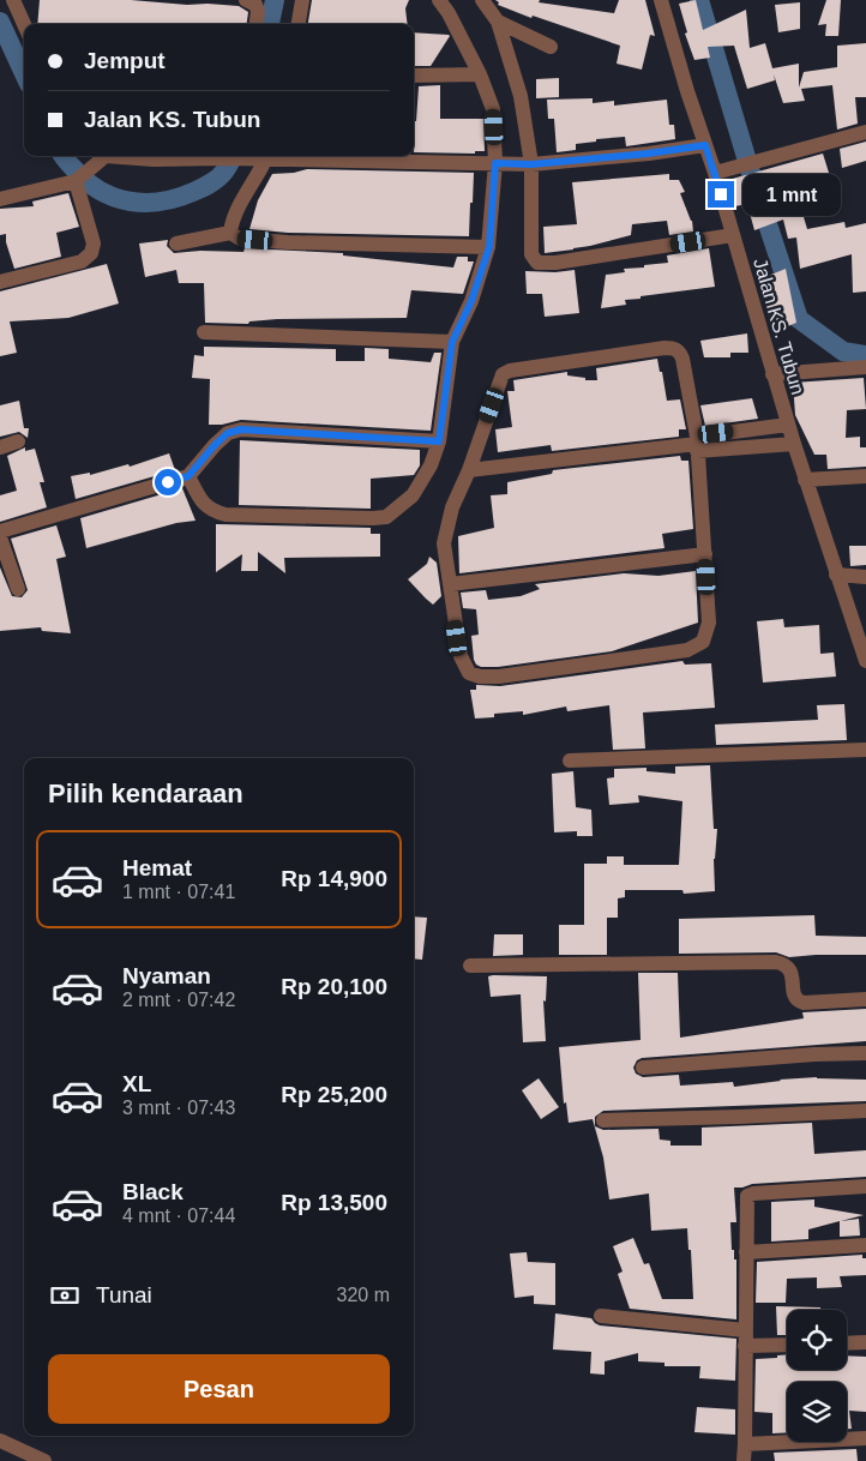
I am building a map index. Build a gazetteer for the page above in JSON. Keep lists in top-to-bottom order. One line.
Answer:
{"streets":{"street":["Jalan KS. Tubun"]},"page":{"banner":["Jemput","Jalan KS. Tubun"],"bubble":"1 mnt","heading":"Pilih kendaraan","list":[{"name":"Hemat","note":"1 mnt · 07:41","value":"Rp 14,900"},{"name":"Nyaman","note":"2 mnt · 07:42","value":"Rp 20,100"},{"name":"XL","note":"3 mnt · 07:43","value":"Rp 25,200"},{"name":"Black","note":"4 mnt · 07:44","value":"Rp 13,500"}],"pay":["Tunai","320 m"],"buttons":"Pesan"}}
